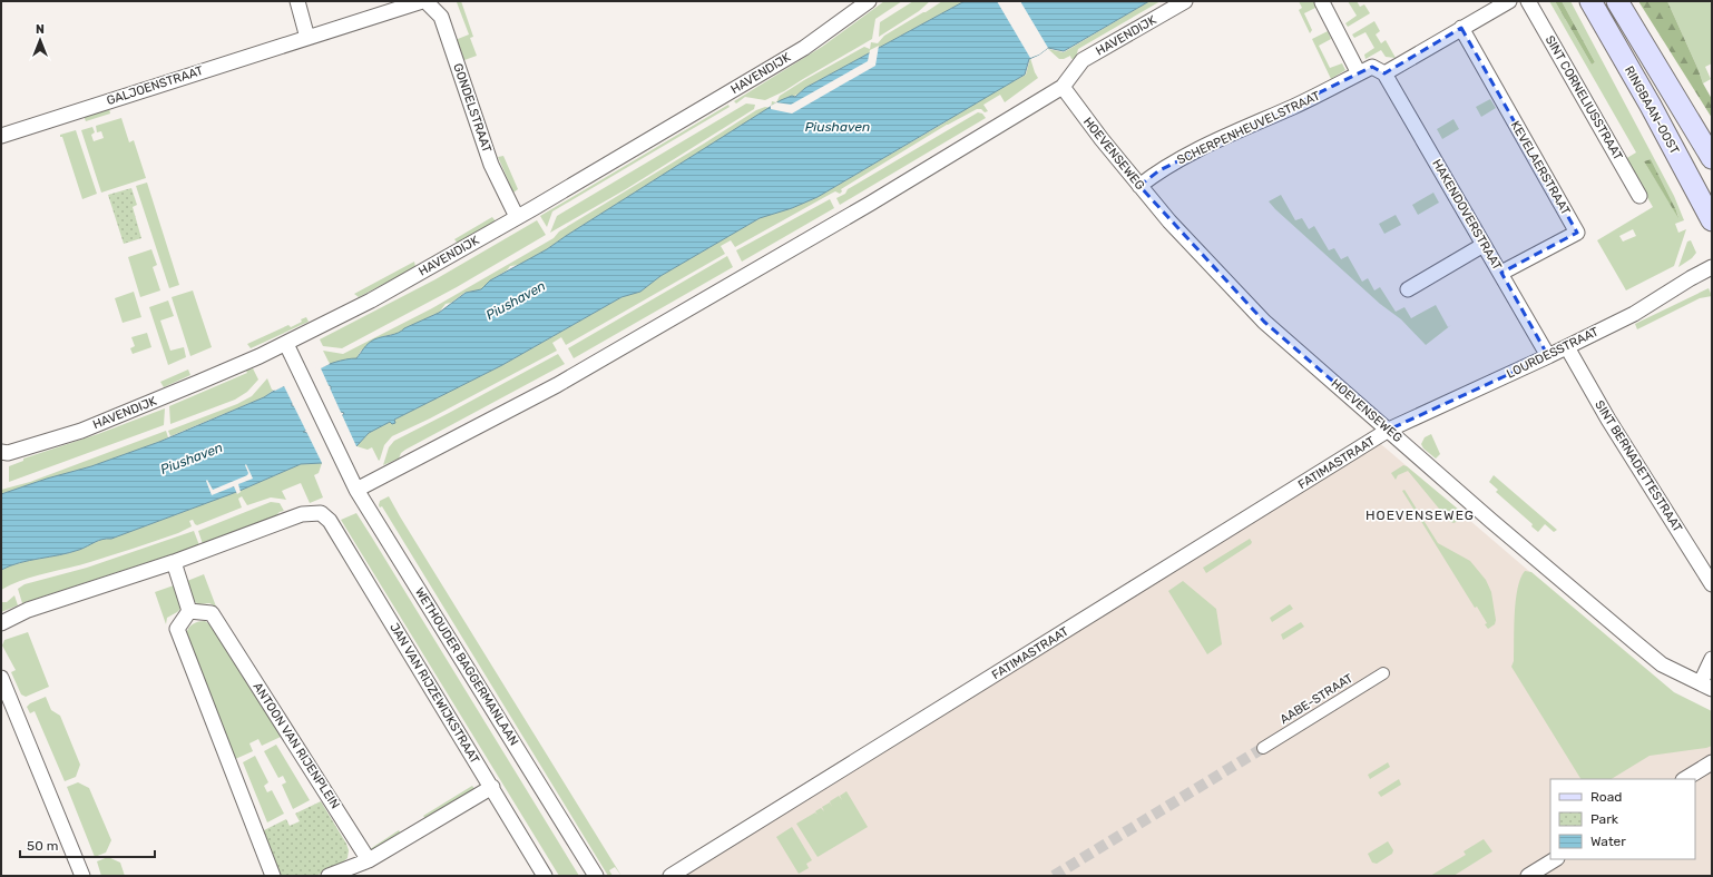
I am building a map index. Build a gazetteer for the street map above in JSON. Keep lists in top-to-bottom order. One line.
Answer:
{"streets":{"main road":["RINGBAAN-OOST"],"street":["HAVENDIJK","GALJOENSTRAAT","SINT CORNELIUSSTRAAT","GONDELSTRAAT","SCHERPENHEUVELSTRAAT","HOEVENSEWEG","KEVELAERSTRAAT","HAKENDOVERSTRAAT","LOURDESSTRAAT","FATIMASTRAAT","SINT BERNADETTESTRAAT","WETHOUDER BAGGERMANLAAN","JAN VAN RIJZEWIJKSTRAAT","AABE-STRAAT","ANTOON VAN RIJENPLEIN"]},"crossings":[["HAVENDIJK","GONDELSTRAAT"],["HAVENDIJK","HOEVENSEWEG"],["HAVENDIJK","WETHOUDER BAGGERMANLAAN"],["GALJOENSTRAAT","GONDELSTRAAT"],["SCHERPENHEUVELSTRAAT","HOEVENSEWEG"],["SCHERPENHEUVELSTRAAT","HAKENDOVERSTRAAT"],["HOEVENSEWEG","LOURDESSTRAAT"],["HOEVENSEWEG","FATIMASTRAAT"],["KEVELAERSTRAAT","HAKENDOVERSTRAAT"],["HAKENDOVERSTRAAT","LOURDESSTRAAT"],["LOURDESSTRAAT","FATIMASTRAAT"],["LOURDESSTRAAT","SINT BERNADETTESTRAAT"]],"districts":["HOEVENSEWEG"],"water":["Piushaven"],"legend":["Road","Park","Water"],"scale_bar":"50 m","north":"top"}
